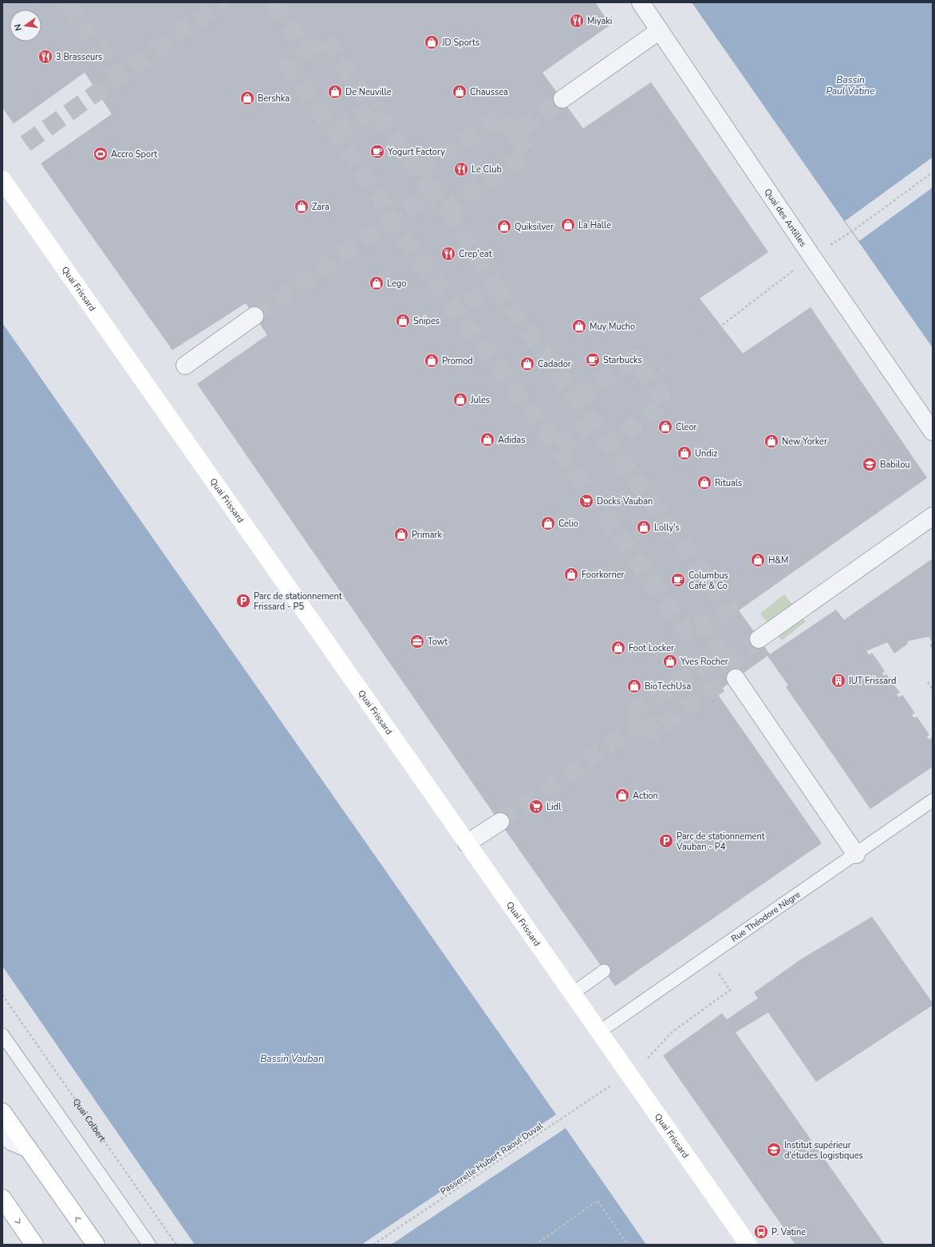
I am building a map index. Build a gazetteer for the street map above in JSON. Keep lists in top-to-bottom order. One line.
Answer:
{"streets":{"street":["Quai des Antilles","Quai Frissard"],"lane":["Rue Théodore Nègre"],"path":["Quai Colbert","Passerelle Hubert Raoul Duval"]},"crossings":[["Quai Frissard","Rue Théodore Nègre"]],"water":["Bassin Paul Vatine","Bassin Vauban"],"places":{"restaurant":["Miyaki","3 Brasseurs","Le Club","Crep'eat"],"shop":["JD Sports","De Neuville","Chaussea","Bershka","Zara","La Halle","Quiksilver","Lego","Snipes","Muy Mucho","Promod","Cadador","Jules","Cleor","Adidas","New Yorker","Undiz","Rituals","Celio","Lolly's","Primark","H&M","Foorkorner","Foot Locker","Yves Rocher","BioTechUsa","Action"],"cafe":["Yogurt Factory","Starbucks","Columbus Café & Co"],"sports":["Accro Sport"],"school or university":["Babilou","Institut supérieur d'études logistiques"],"supermarket":["Docks Vauban","Lidl"],"parking":["Parc de stationnement Frissard - P5","Parc de stationnement Vauban - P4"],"office":["Towt"],"building":["IUT Frissard"],"bus stop":["P. Vatine"]},"north":"left"}
